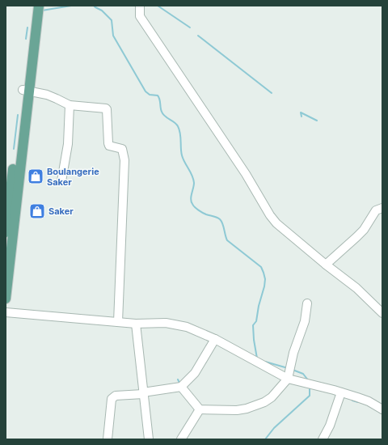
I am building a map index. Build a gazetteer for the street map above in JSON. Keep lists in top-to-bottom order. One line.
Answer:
{"places":{"shop":["Boulangerie Saker","Saker"]}}
